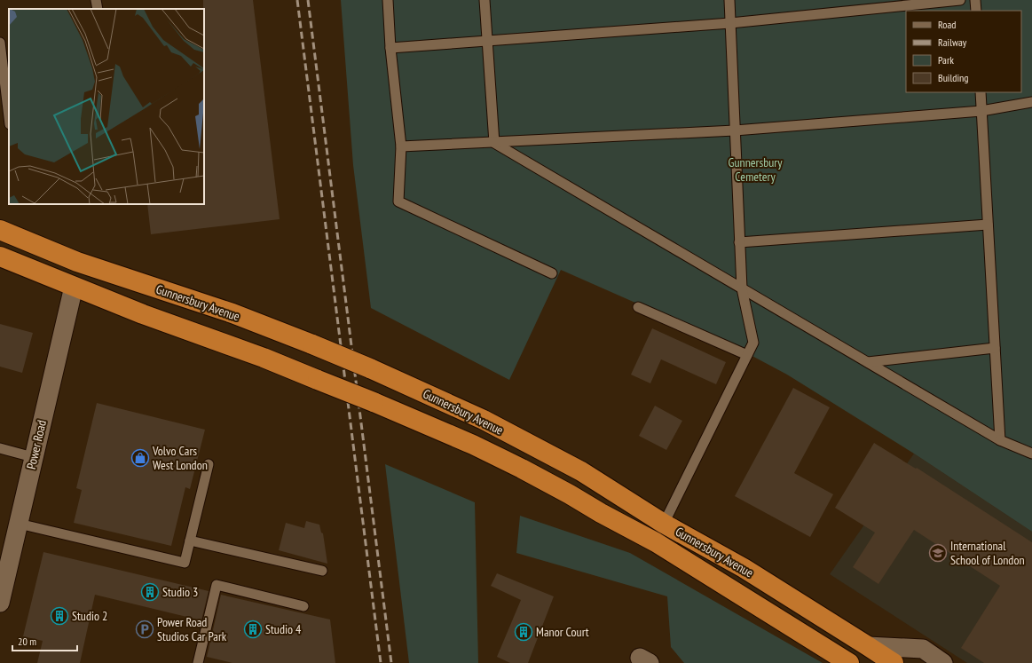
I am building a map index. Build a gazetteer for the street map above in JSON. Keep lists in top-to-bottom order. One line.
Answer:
{"streets":{"highway":["Gunnersbury Avenue"],"street":["Power Road"]},"crossings":[["Gunnersbury Avenue","Power Road"]],"parks":["Gunnersbury Cemetery"],"places":{"shop":["Volvo Cars West London"],"school or university":["International School of London"],"building":["Studio 3","Studio 2","Studio 4","Manor Court"],"parking":["Power Road Studios Car Park"]},"legend":["Road","Railway","Park","Building"],"scale_bar":"20 m"}
